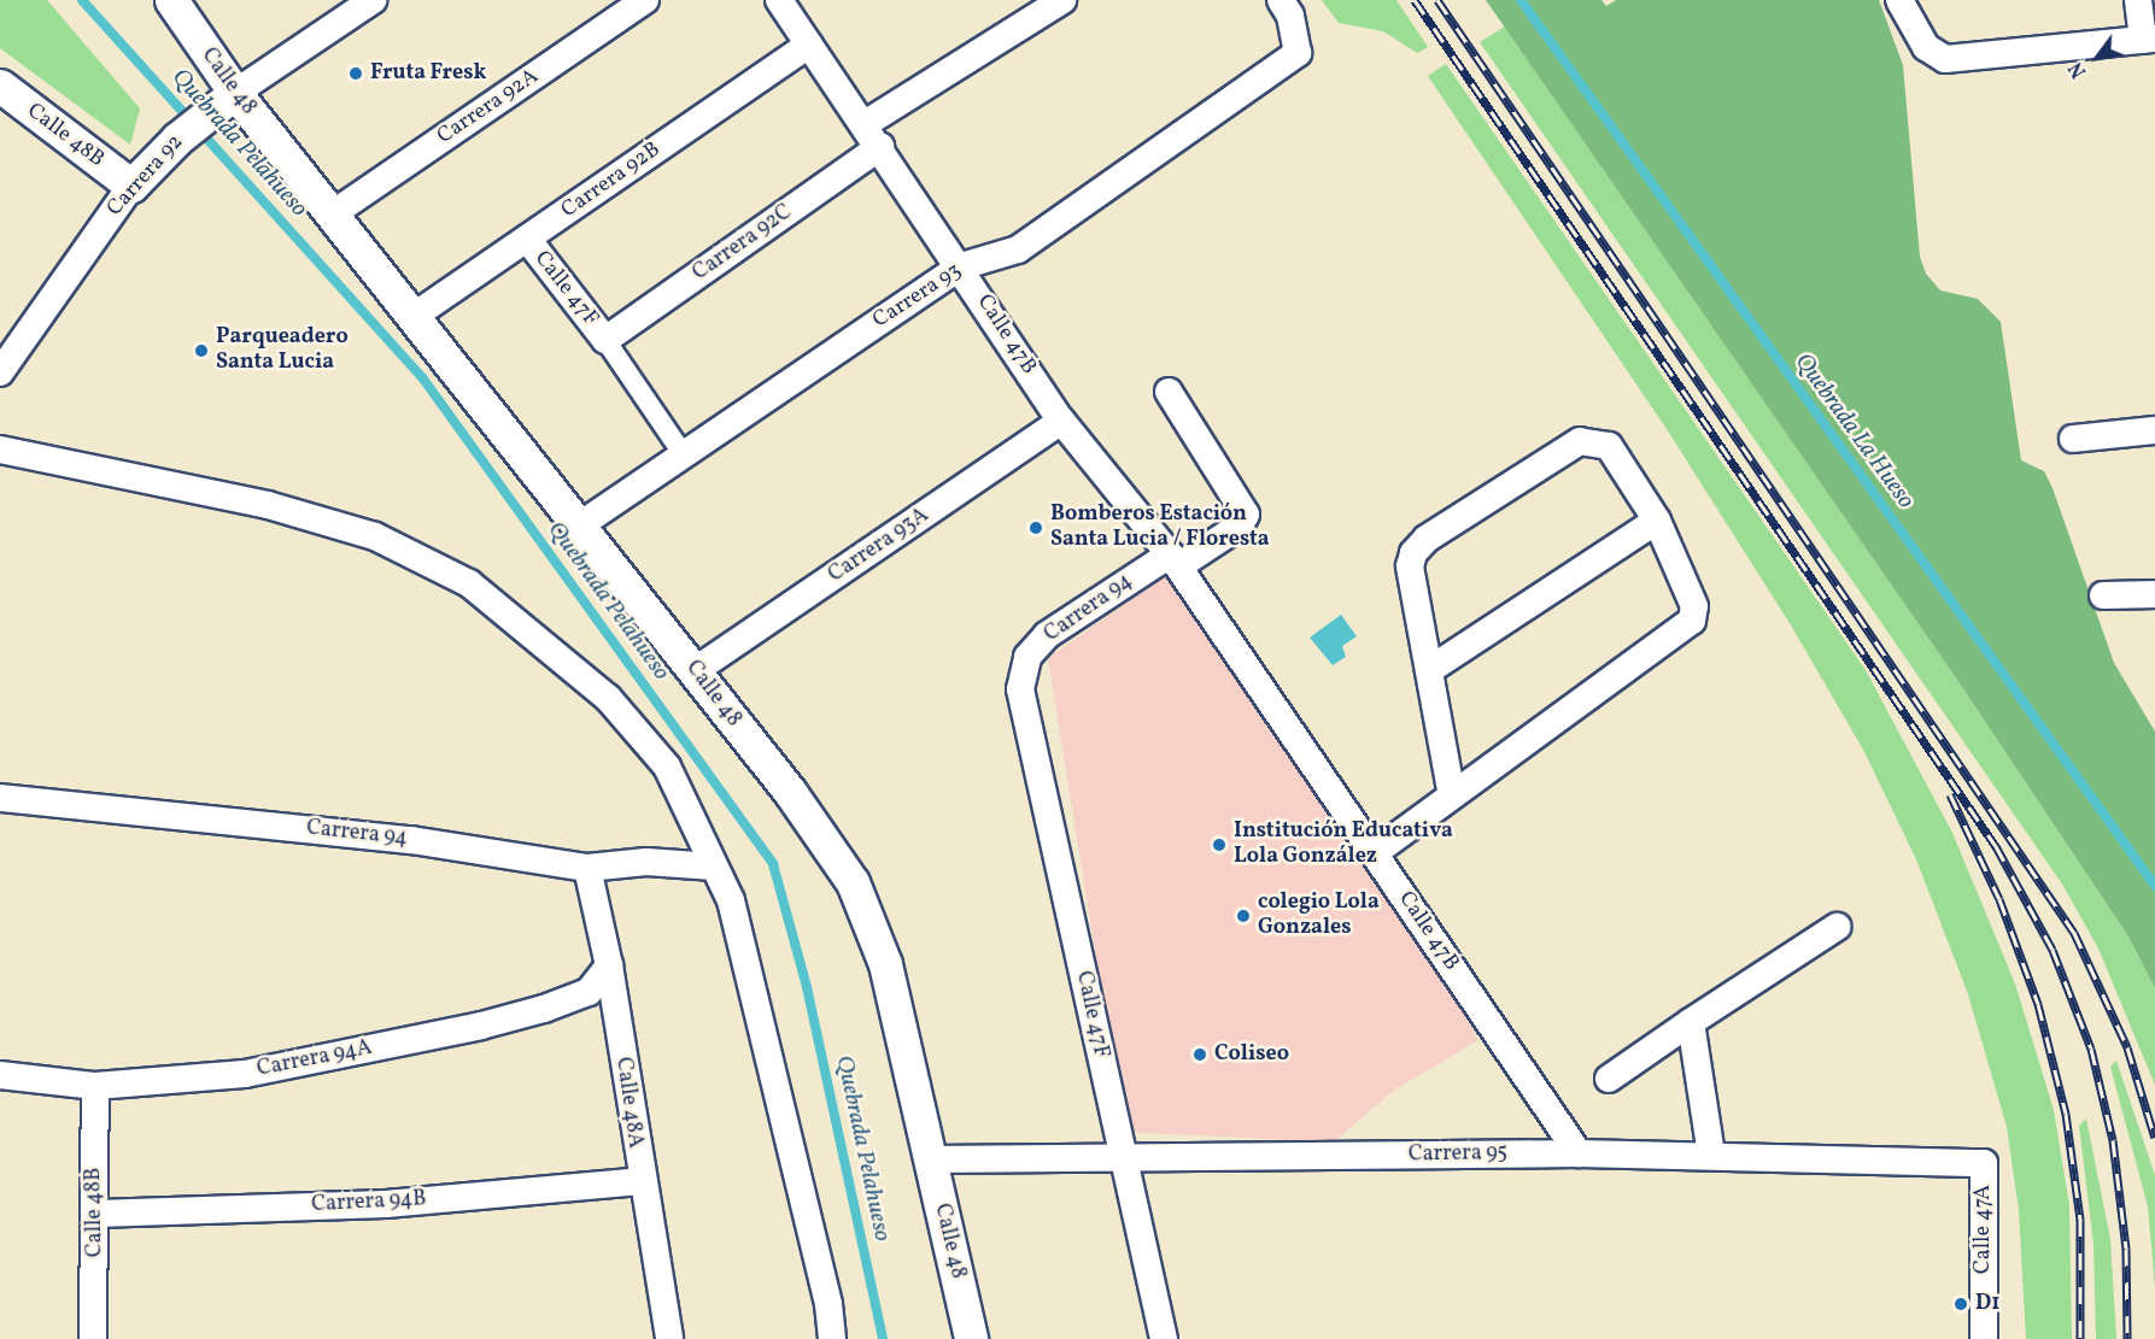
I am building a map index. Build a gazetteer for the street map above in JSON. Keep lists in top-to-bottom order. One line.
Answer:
{"streets":{"street":["Calle 48","Carrera 92A","Calle 48B","Carrera 92","Carrera 92B","Carrera 92C","Calle 47F","Carrera 93","Calle 47B","Carrera 93A","Carrera 94","Carrera 94A","Calle 48A","Carrera 95","Carrera 94B","Calle 47A"]},"crossings":[["Calle 48","Carrera 92A"],["Calle 48","Carrera 92"],["Calle 48","Carrera 92B"],["Calle 48","Carrera 93"],["Calle 48","Carrera 93A"],["Calle 48","Carrera 95"],["Calle 48B","Carrera 92"],["Calle 48B","Carrera 94A"],["Calle 48B","Carrera 94B"],["Carrera 92B","Calle 47F"],["Carrera 92B","Calle 47B"],["Carrera 92C","Calle 47F"],["Carrera 92C","Calle 47B"],["Calle 47F","Carrera 94"],["Calle 47F","Carrera 95"],["Carrera 93","Calle 47B"],["Calle 47B","Carrera 93A"],["Calle 47B","Carrera 94"],["Calle 47B","Carrera 95"],["Carrera 94","Calle 48A"],["Carrera 94A","Calle 48A"],["Calle 48A","Carrera 94B"],["Carrera 95","Calle 47A"]],"water":["Quebrada Pelahueso","Quebrada La Hueso"],"places":["Fruta Fresk","Parqueadero Santa Lucia","Bomberos Estación Santa Lucia / Floresta","Institución Educativa Lola González","colegio Lola Gonzales","Coliseo","D1"],"north":"bottom left"}
